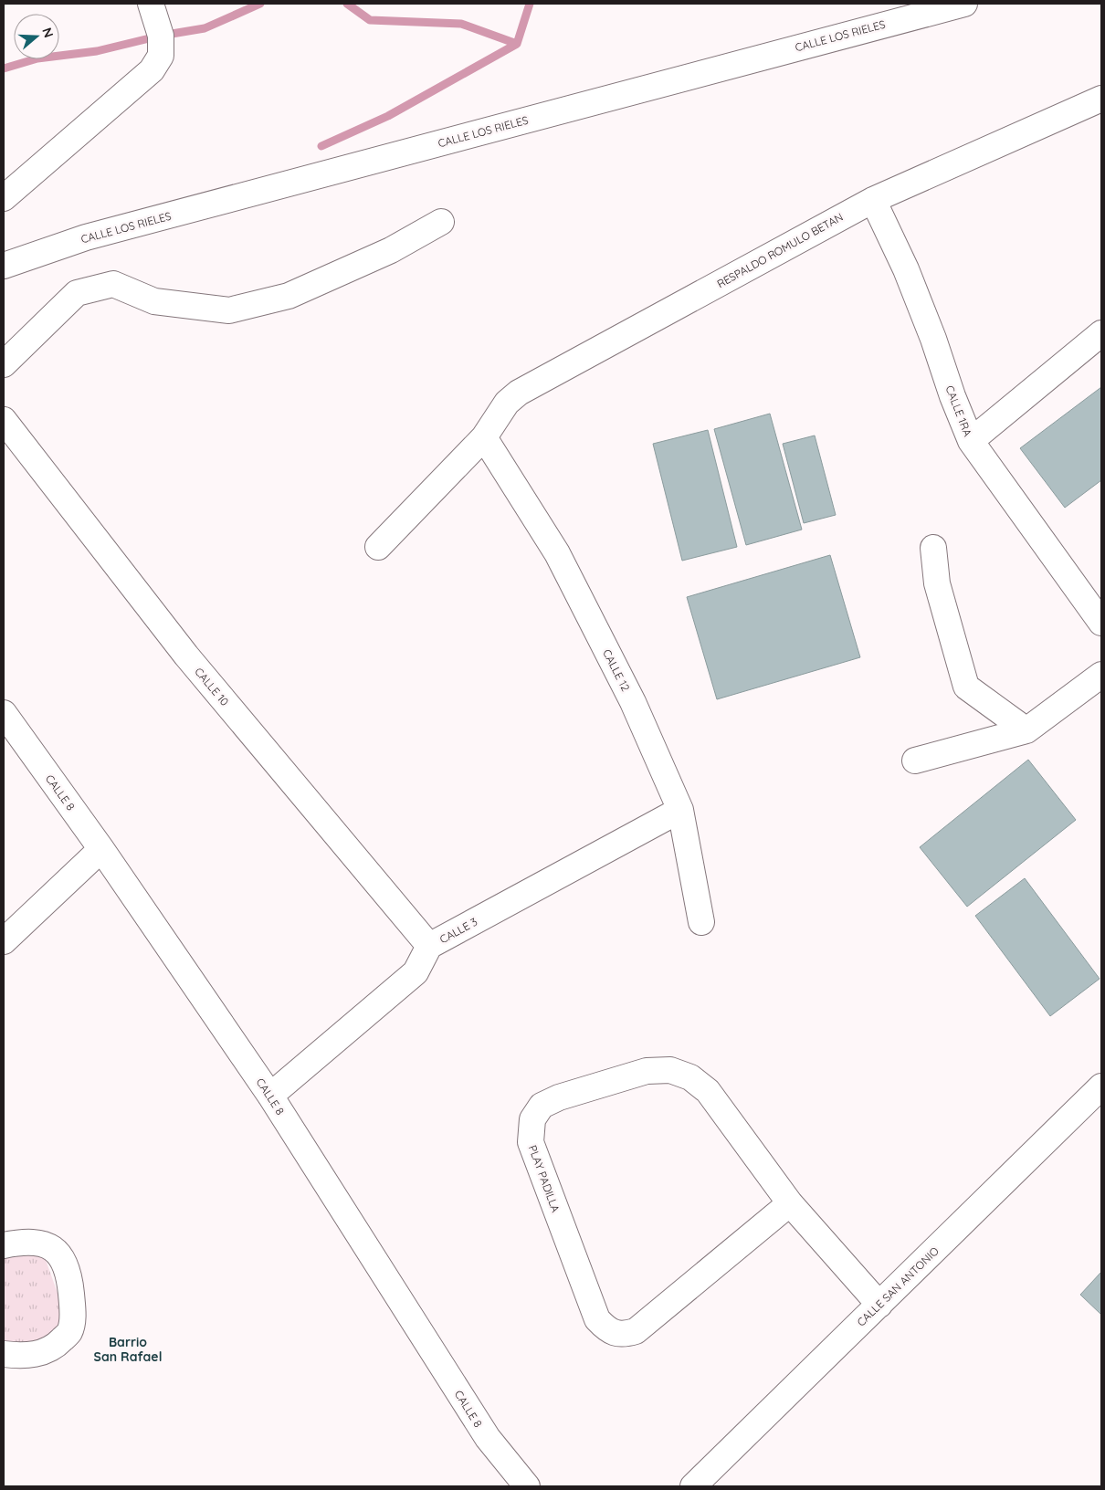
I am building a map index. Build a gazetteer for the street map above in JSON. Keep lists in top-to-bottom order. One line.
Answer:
{"streets":{"street":["CALLE LOS RIELES","RESPALDO ROMULO BETAN","CALLE 1RA","CALLE 12","CALLE 10","CALLE 8","CALLE 3","PLAY PADILLA","CALLE SAN ANTONIO"]},"crossings":[["RESPALDO ROMULO BETAN","CALLE 1RA"],["RESPALDO ROMULO BETAN","CALLE 12"],["CALLE 12","CALLE 3"],["CALLE 10","CALLE 3"],["CALLE 8","CALLE 3"],["PLAY PADILLA","CALLE SAN ANTONIO"]],"districts":["Barrio San Rafael"],"north":"right"}
